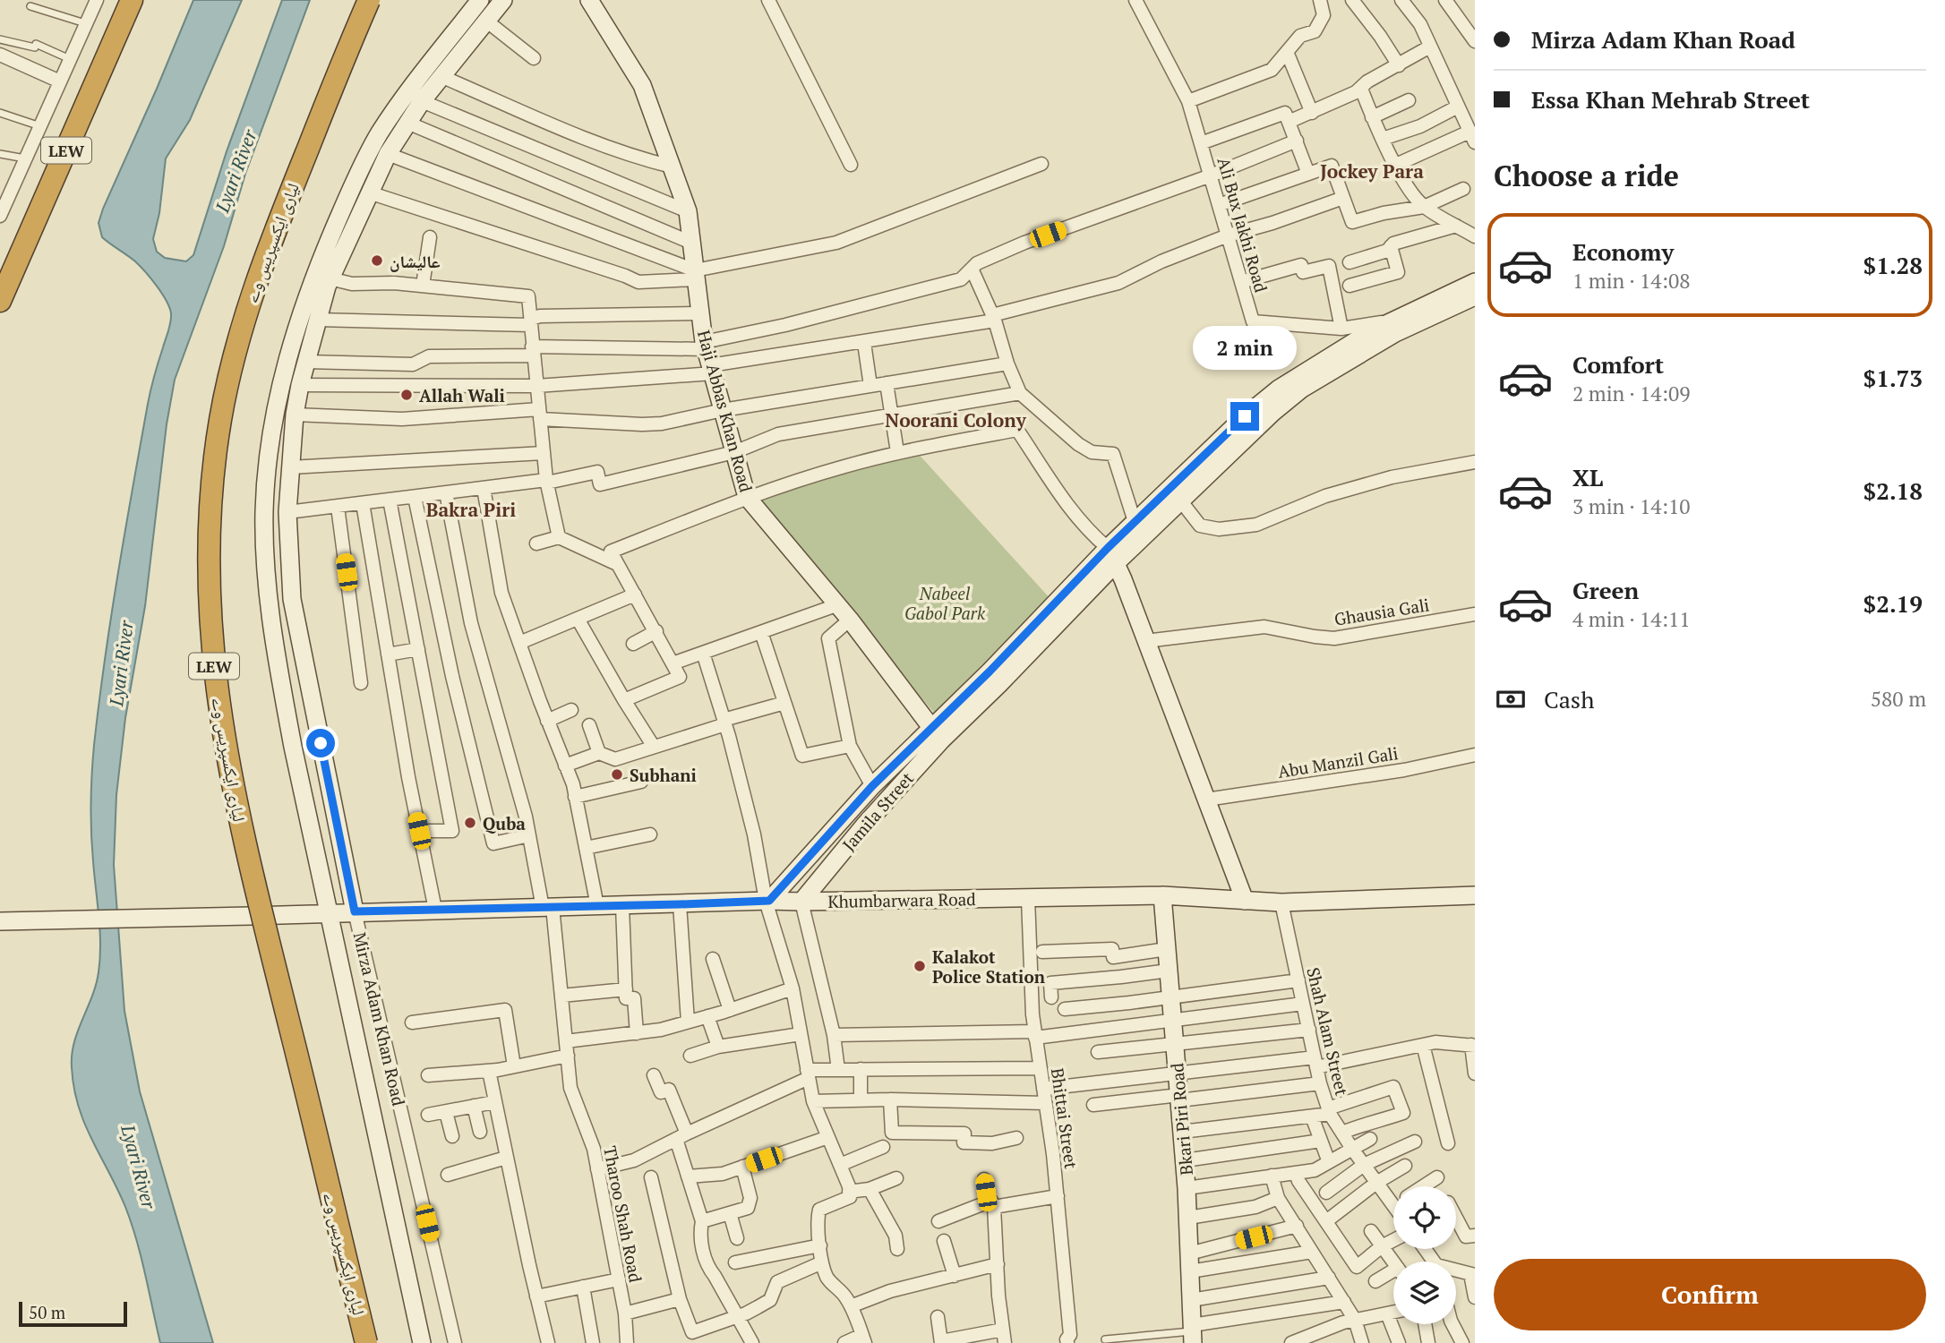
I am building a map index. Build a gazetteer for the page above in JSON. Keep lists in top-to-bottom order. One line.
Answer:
{"streets":{"highway":["LEW","لیاری ایکسپریس وے"],"main road":["Haji Abbas Khan Road","Jamila Street","Khumbarwara Road","Mirza Adam Khan Road","Bkari Piri Road"],"street":["Ali Bux Jakhi Road","Ghausia Gali","Abu Manzil Gali","Shah Alam Street","Bhittai Street","Tharoo Shah Road"]},"crossings":[["Haji Abbas Khan Road","Jamila Street"],["Jamila Street","Khumbarwara Road"],["Khumbarwara Road","Mirza Adam Khan Road"],["Khumbarwara Road","Shah Alam Street"],["Khumbarwara Road","Bhittai Street"],["Khumbarwara Road","Bkari Piri Road"],["Khumbarwara Road","Tharoo Shah Road"]],"districts":["Jockey Para","Noorani Colony","Bakra Piri"],"water":["Lyari River"],"parks":["Nabeel Gabol Park"],"places":["عالیشان","Allah Wali","Subhani","Quba","Kalakot Police Station"],"scale_bar":"50 m","page":{"banner":["Mirza Adam Khan Road","Essa Khan Mehrab Street"],"heading":"Choose a ride","list":[{"name":"Economy","note":"1 min · 14:08","value":"$1.28"},{"name":"Comfort","note":"2 min · 14:09","value":"$1.73"},{"name":"XL","note":"3 min · 14:10","value":"$2.18"},{"name":"Green","note":"4 min · 14:11","value":"$2.19"}],"bubble":"2 min","pay":["Cash","580 m"],"buttons":"Confirm","scale":"50 m"}}
